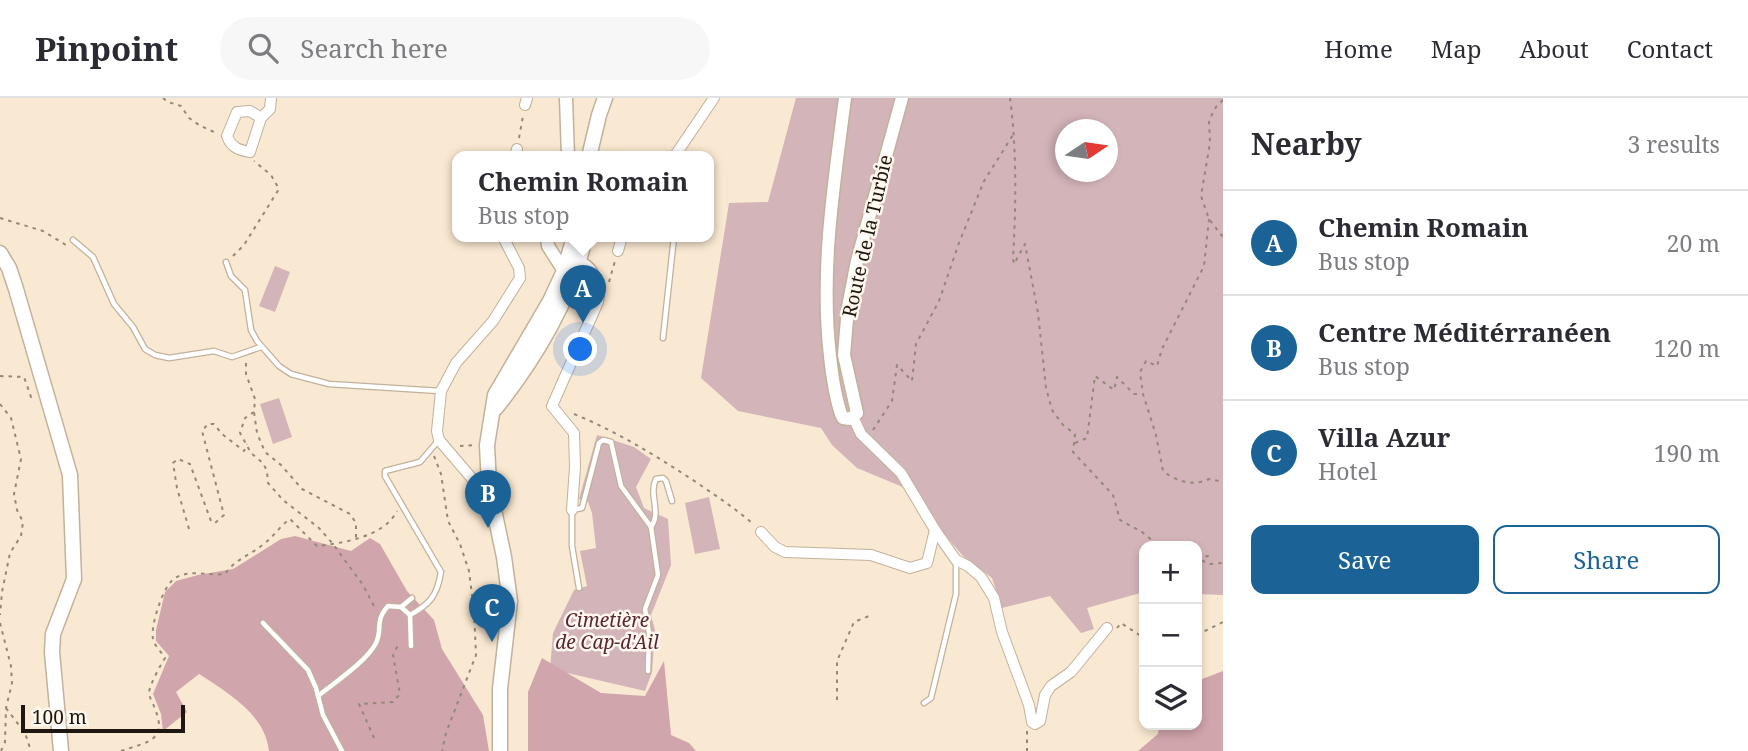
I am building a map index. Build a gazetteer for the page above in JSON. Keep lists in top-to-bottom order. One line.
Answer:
{"streets":{"street":["Route de la Turbie"]},"parks":["Cimetière de Cap-d'Ail"],"scale_bar":"100 m","north":"right","page":{"header":"Pinpoint","search":"Search here","nav":["Home","Map","About","Contact"],"heading":["Nearby","3 results"],"popup":["Chemin Romain","Bus stop"],"list":[{"mark":"A","name":"Chemin Romain","note":"Bus stop","value":"20 m"},{"mark":"B","name":"Centre Méditérranéen","note":"Bus stop","value":"120 m"},{"mark":"C","name":"Villa Azur","note":"Hotel","value":"190 m"}],"pins":["A","B","C"],"buttons":["Save","Share"],"map_buttons":["+","−"],"scale":"100 m"}}
